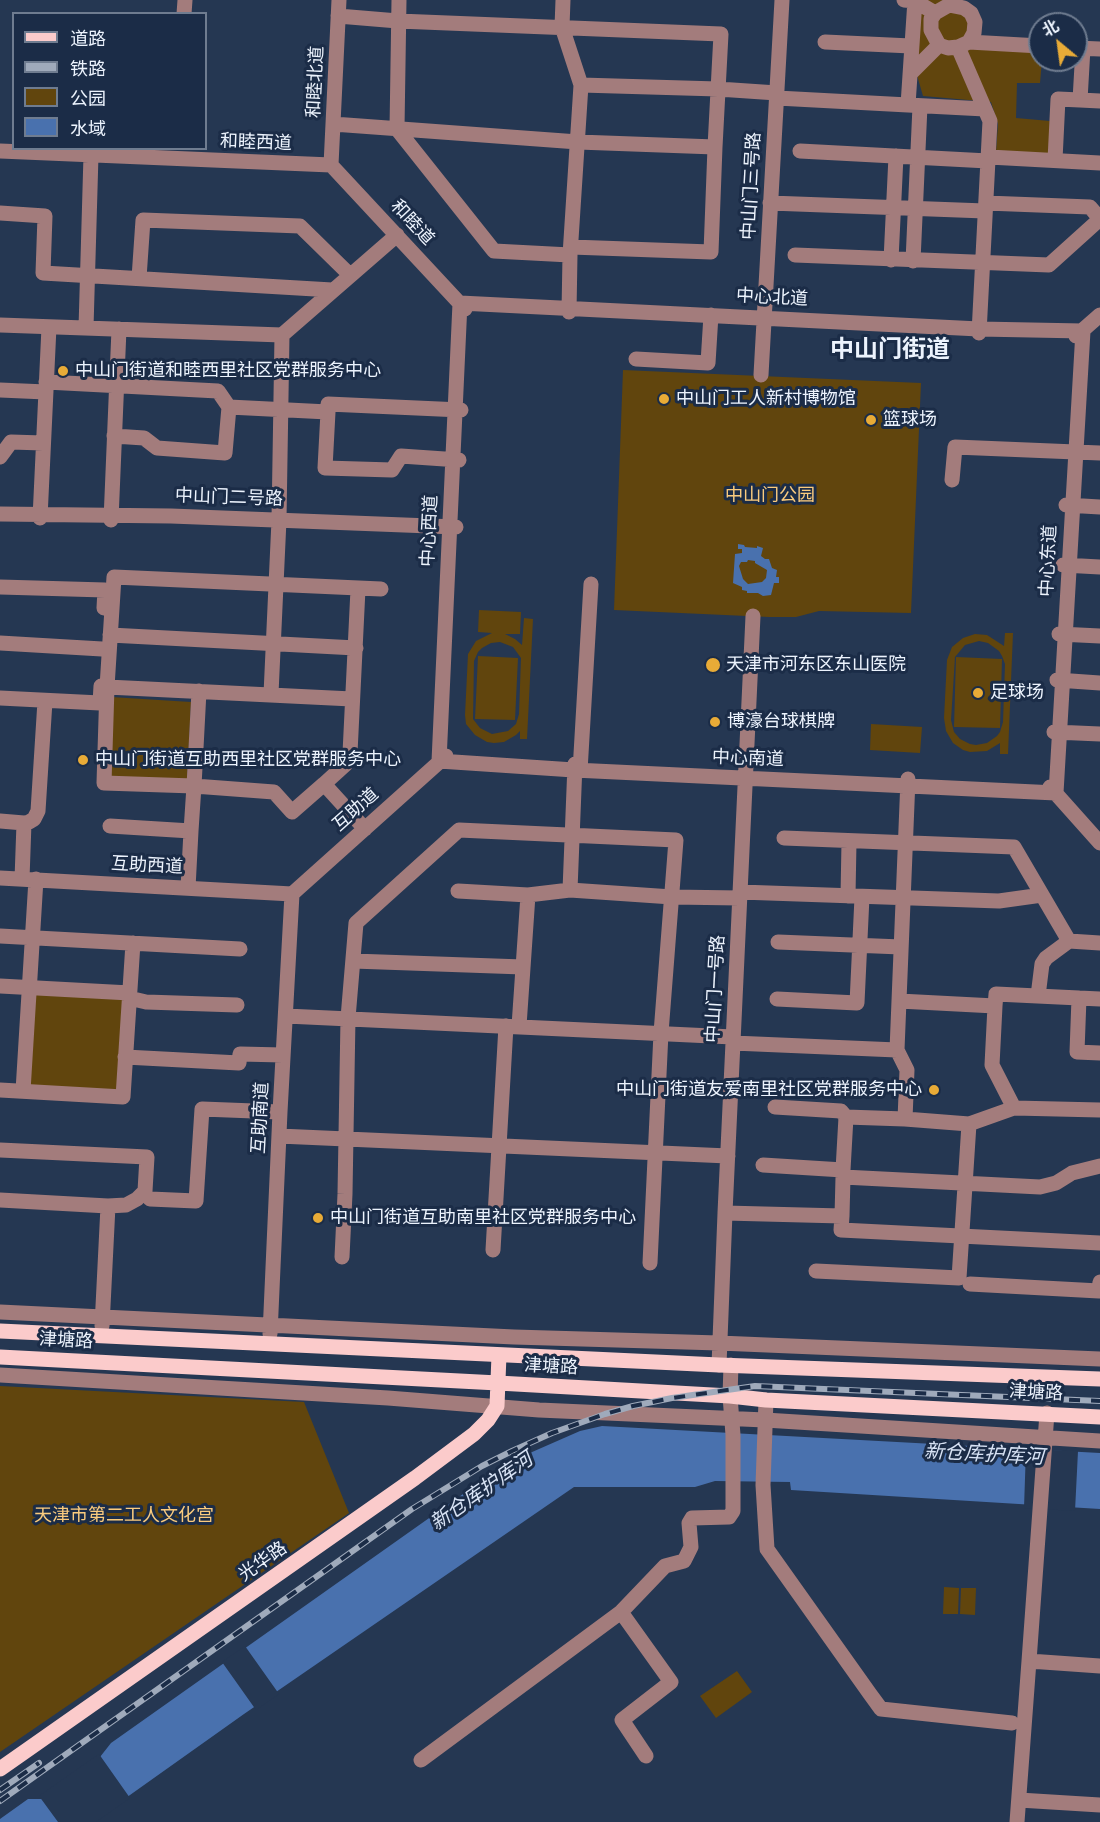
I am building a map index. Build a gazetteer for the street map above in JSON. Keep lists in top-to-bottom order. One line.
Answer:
{"streets":{"main road":["津塘路","光华路"],"street":["和睦北道","和睦西道","中山门三号路","和睦道","中心北道","中山门二号路","中心西道","中心东道","中心南道","互助道","互助西道","中山门一号路","互助南道"]},"crossings":[["和睦北道","和睦西道"],["和睦北道","和睦道"],["和睦西道","和睦道"],["中山门三号路","中心北道"],["和睦道","中心北道"],["和睦道","中心西道"],["中心北道","中心西道"],["中心北道","中心东道"],["中山门二号路","中心西道"],["中心西道","中心南道"],["中心西道","互助道"],["中心东道","中心南道"],["中心南道","互助道"],["中心南道","中山门一号路"],["互助道","互助西道"],["互助道","互助南道"],["互助西道","互助南道"],["中山门一号路","津塘路"],["互助南道","津塘路"]],"districts":["中山门街道"],"water":["新仓库护库河"],"parks":["中山门公园","天津市第二工人文化宫"],"places":["中山门街道和睦西里社区党群服务中心","中山门工人新村博物馆","篮球场","天津市河东区东山医院","足球场","博濠台球棋牌","中山门街道互助西里社区党群服务中心","中山门街道友爱南里社区党群服务中心","中山门街道互助南里社区党群服务中心"],"legend":["道路","铁路","公园","水域"],"north":"top left"}
